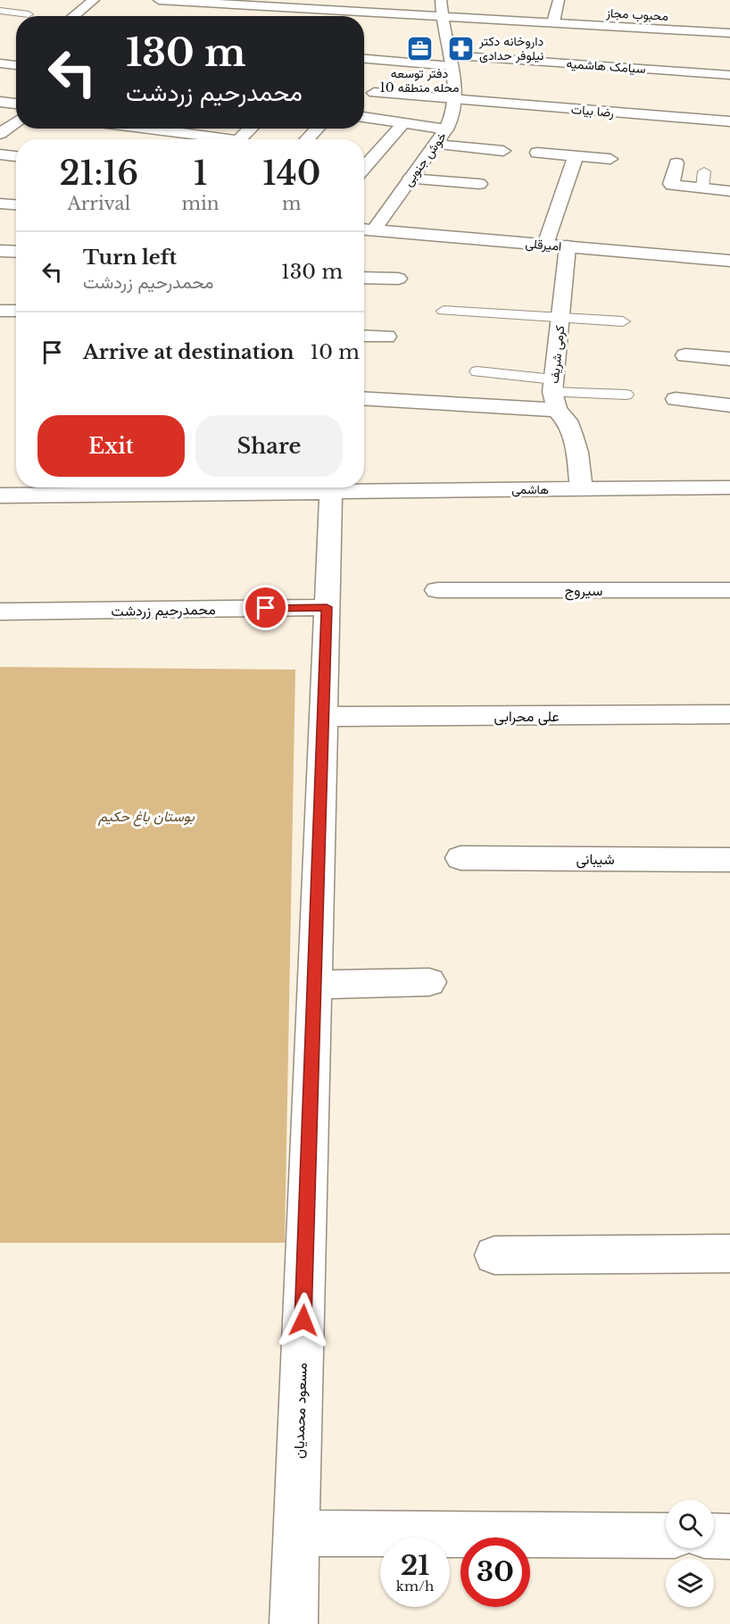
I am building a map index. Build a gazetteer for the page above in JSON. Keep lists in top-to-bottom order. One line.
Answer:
{"streets":{"street":["محبوب مجاز","سیامک هاشمیه","رضا بیات","خوش جنوبی","امیرقلی","کرمی شریف","هاشمی","سیروج","محمدرحیم زردشت","علی محرابی","شیبانی","مسعود محمدیان"]},"crossings":[["محبوب مجاز","خوش جنوبی"],["سیامک هاشمیه","خوش جنوبی"],["رضا بیات","خوش جنوبی"],["خوش جنوبی","امیرقلی"],["امیرقلی","کرمی شریف"],["هاشمی","مسعود محمدیان"],["محمدرحیم زردشت","مسعود محمدیان"],["علی محرابی","مسعود محمدیان"]],"parks":["بوستان باغ حکیم"],"places":{"pharmacy":["داروخانه دکتر نیلوفر حدادی"],"office":["دفتر توسعه محله منطقه 10"]},"page":{"turn":["130 m","محمدرحیم زردشت"],"eta":["21:16","Arrival","1","min","140","m"],"list":[{"name":"Turn left","note":"محمدرحیم زردشت","value":"130 m"},{"name":"Arrive at destination","value":"10 m"}],"buttons":["Exit","Share"],"speed":"21 km/h","limit":"30"}}
